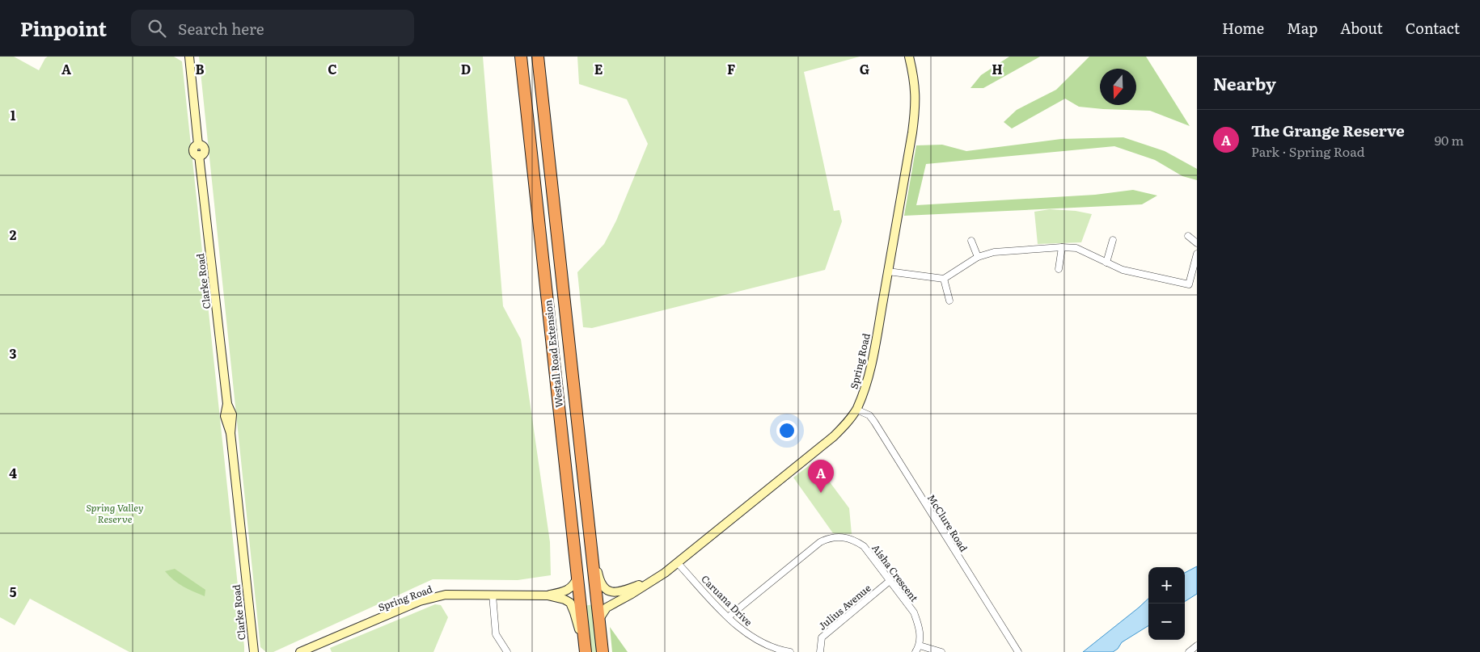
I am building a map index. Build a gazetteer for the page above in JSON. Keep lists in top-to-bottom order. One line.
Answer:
{"streets":{"highway":["Westall Road Extension"],"main road":["Clarke Road","Spring Road"],"street":["McClure Road","Aisha Crescent","Caruana Drive","Julius Avenue"]},"crossings":[["Westall Road Extension","Spring Road"],["Spring Road","McClure Road"],["Spring Road","Caruana Drive"],["Aisha Crescent","Caruana Drive"],["Aisha Crescent","Julius Avenue"]],"parks":["Spring Valley Reserve"],"north":"bottom","page":{"header":"Pinpoint","search":"Search here","nav":["Home","Map","About","Contact"],"heading":"Nearby","list":[{"mark":"A","name":"The Grange Reserve","note":"Park · Spring Road","value":"90 m"}],"pins":"A","map_buttons":["+","−"]},"grid":{"columns":["A","B","C","D","E","F","G","H"],"rows":["1","2","3","4","5"]}}
